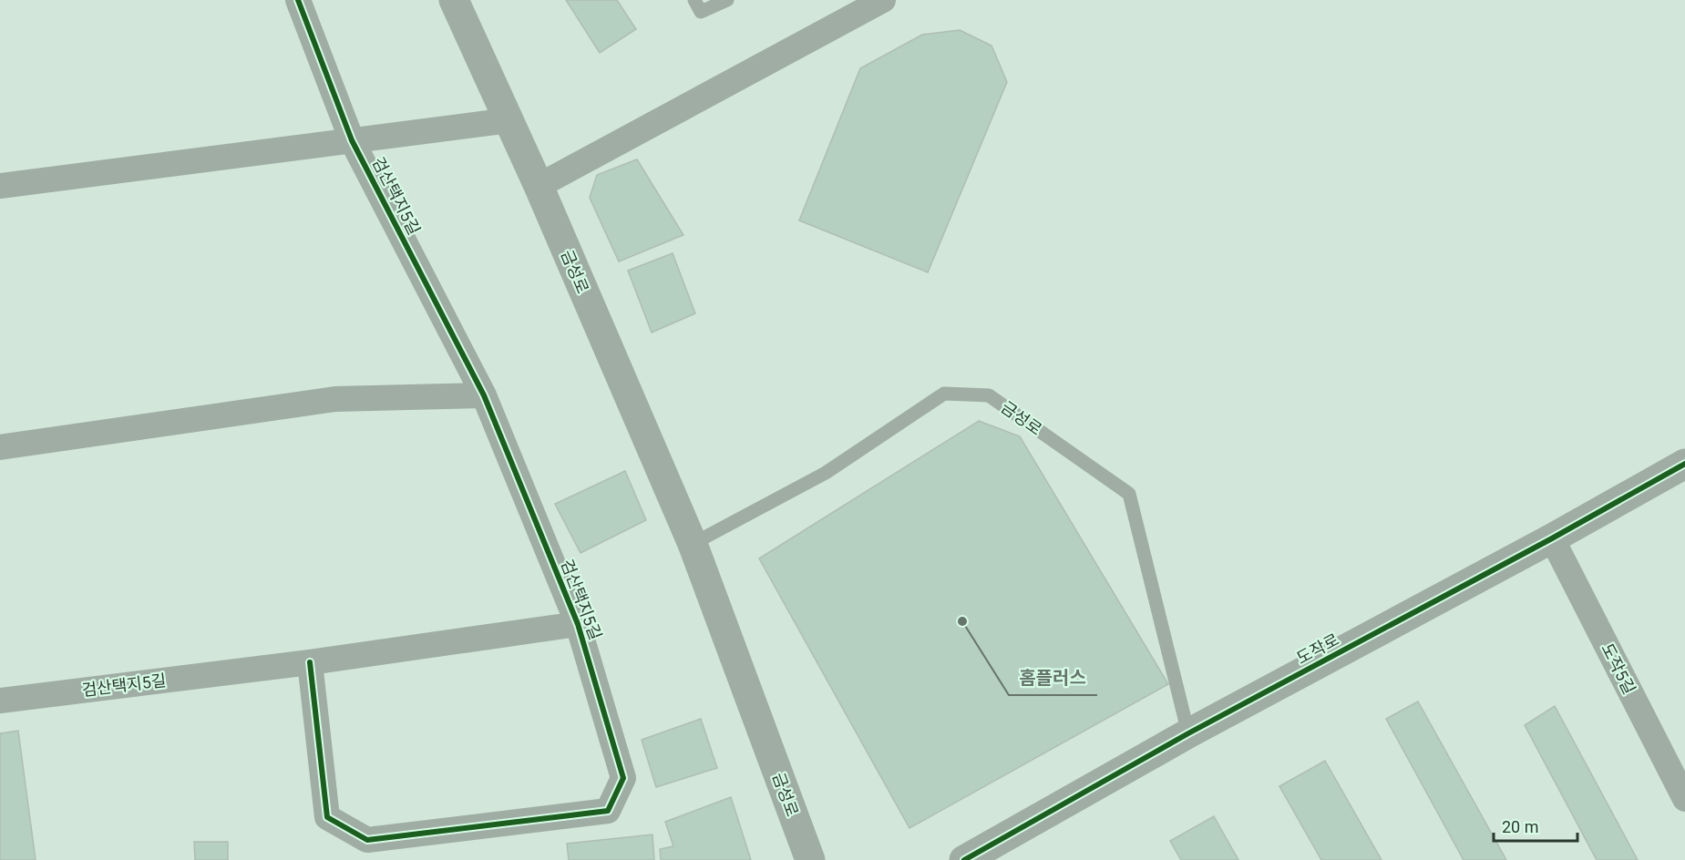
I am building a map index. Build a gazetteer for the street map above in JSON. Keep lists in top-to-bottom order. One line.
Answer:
{"streets":{"street":["검산택지5길","금성로","도작로","도작5길"]},"crossings":[["금성로","도작로"],["도작로","도작5길"]],"places":["홈플러스"],"scale_bar":"20 m"}
